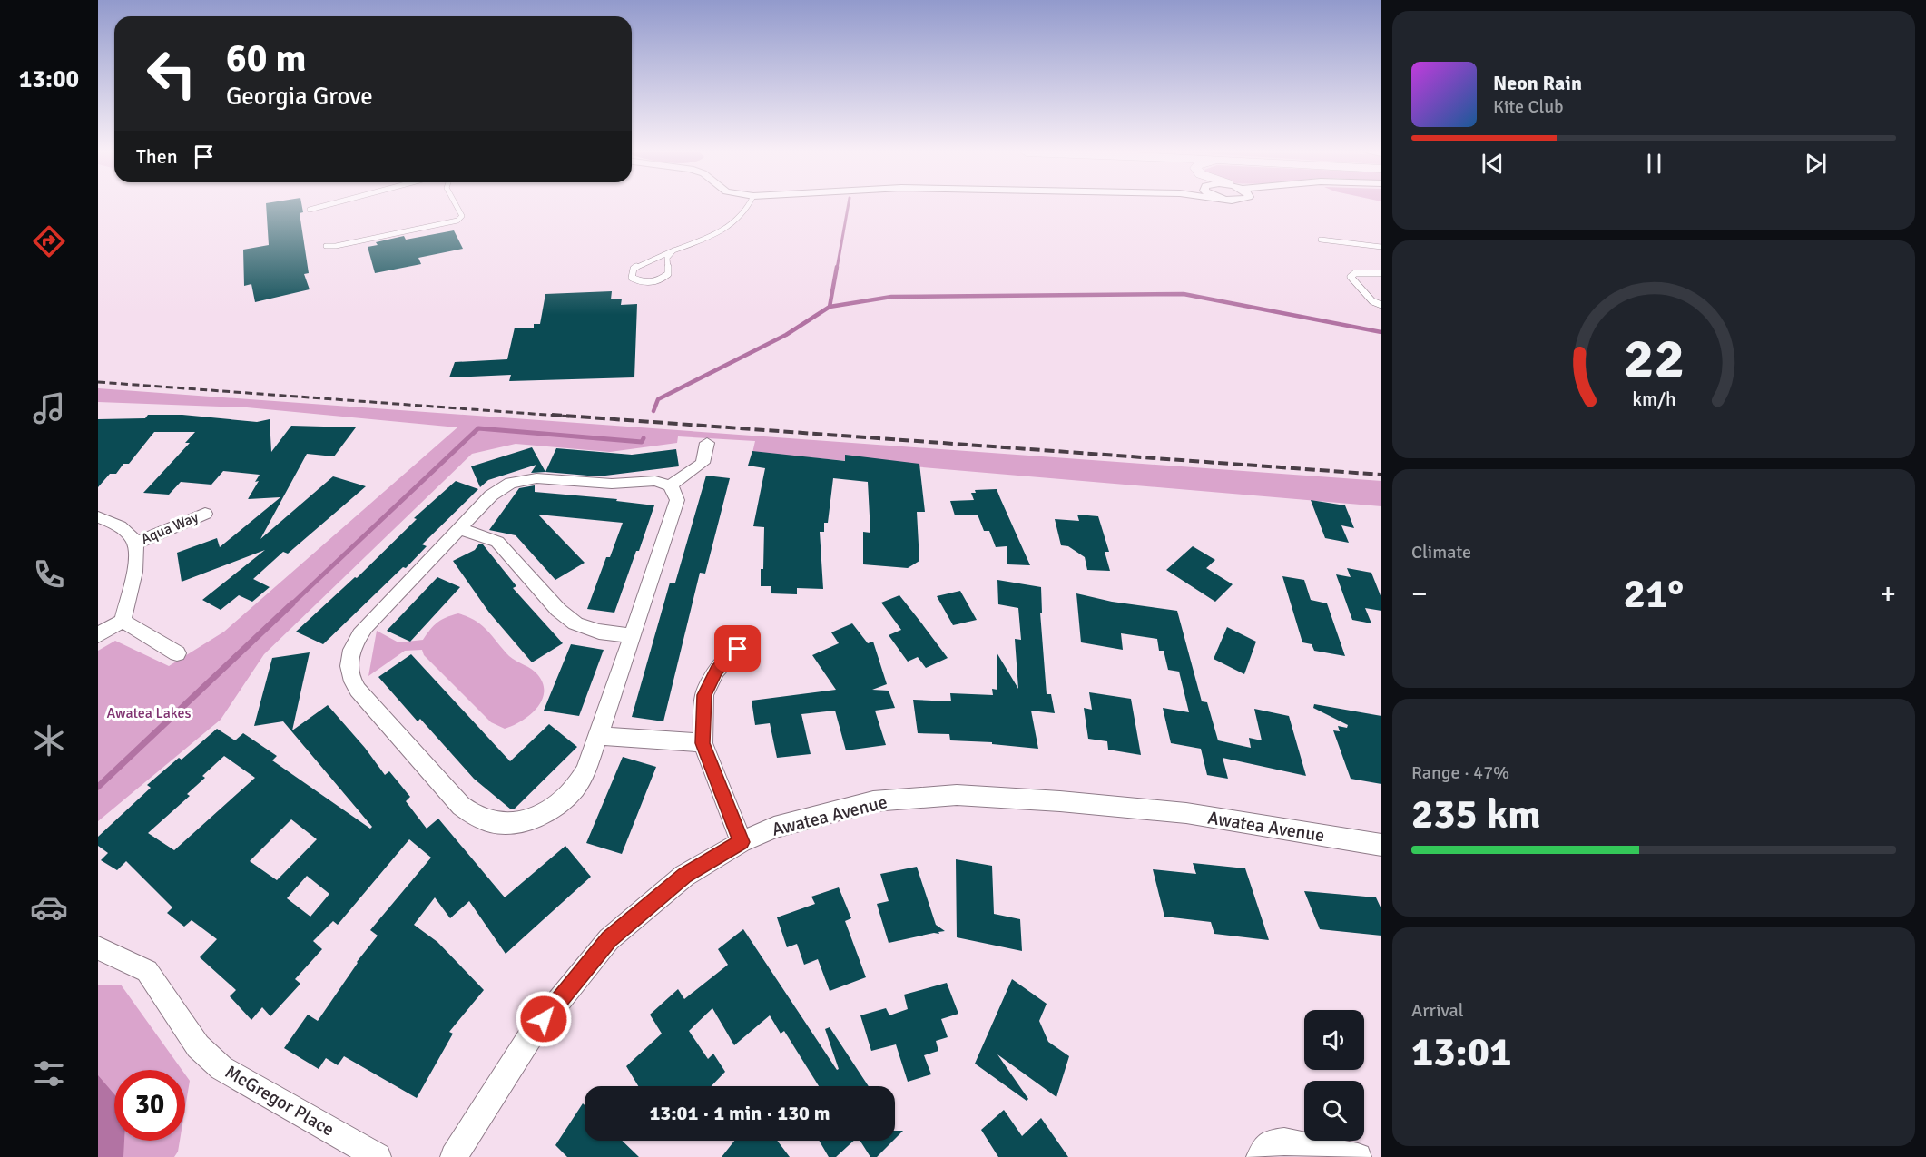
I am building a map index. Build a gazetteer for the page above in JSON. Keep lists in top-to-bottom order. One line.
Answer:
{"streets":{"street":["Aqua Way","Awatea Avenue","McGregor Place"]},"parks":["Awatea Lakes"],"page":{"tabs":"13:00","turn":["60 m","Georgia Grove"],"song":["Neon Rain","Kite Club"],"then":"Then","tile":["Climate",["Range · 47%","235 km"],["Arrival","13:01"]],"heat":["−","21°","+"],"limit":"30","trip":"13:01 · 1 min · 130 m","gauge":["22","km/h"]}}
